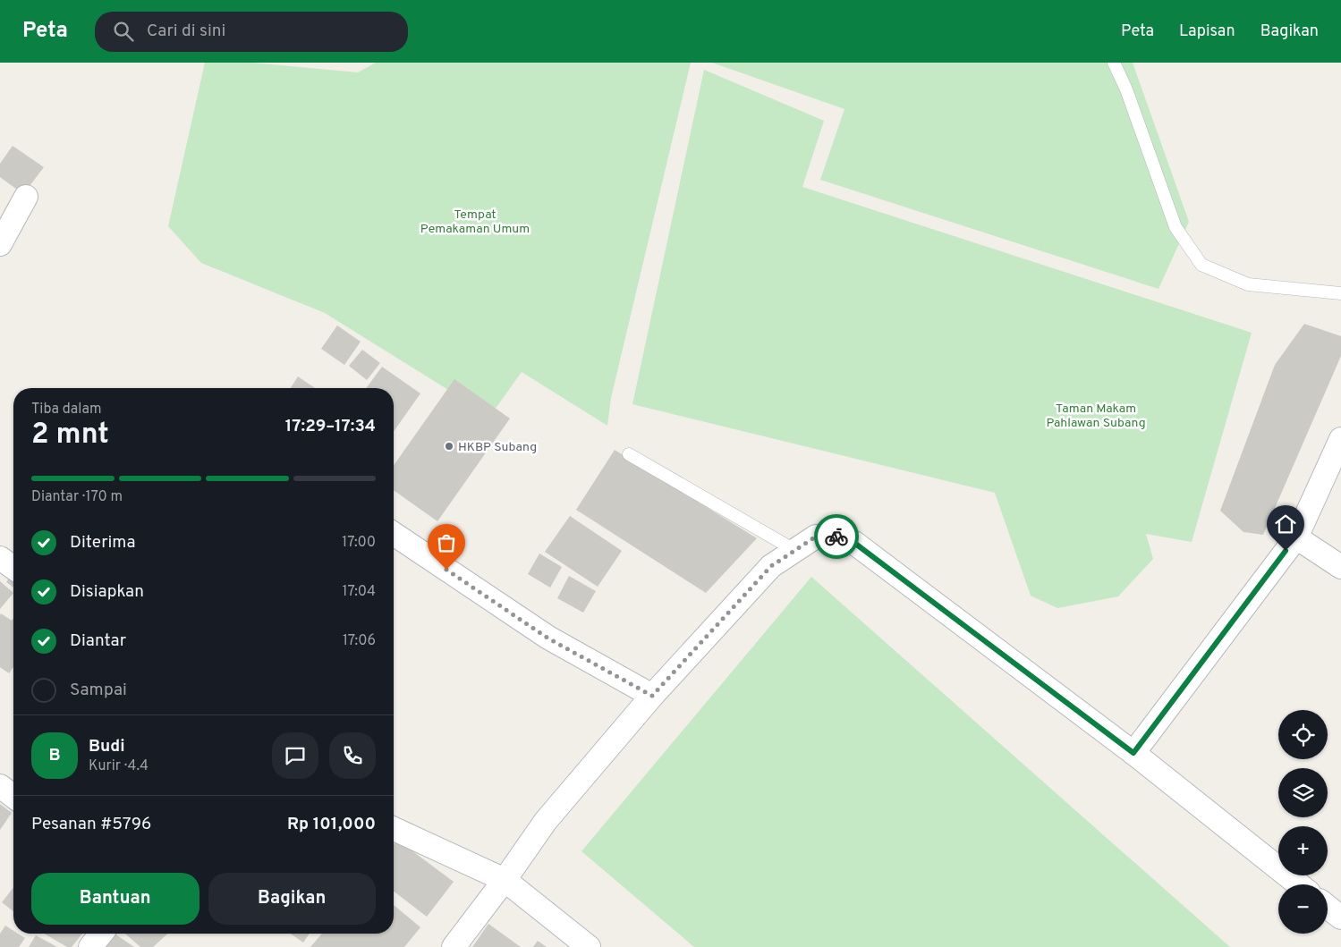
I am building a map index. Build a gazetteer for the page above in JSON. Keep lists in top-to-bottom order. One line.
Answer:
{"parks":["Tempat Pemakaman Umum","Taman Makam Pahlawan Subang"],"places":["HKBP Subang"],"page":{"header":"Peta","search":"Cari di sini","nav":["Peta","Lapisan","Bagikan"],"heading":["2 mnt","Tiba dalam","17:29–17:34"],"panel":["Budi","Kurir · 4.4","Pesanan #5796","Rp 101,000"],"bar":"Diantar · 170 m","list":[["Diterima","17:00"],["Disiapkan","17:04"],["Diantar","17:06"],"Sampai"],"map_buttons":["+","−"],"round":"B","buttons":["Bantuan","Bagikan"]}}
